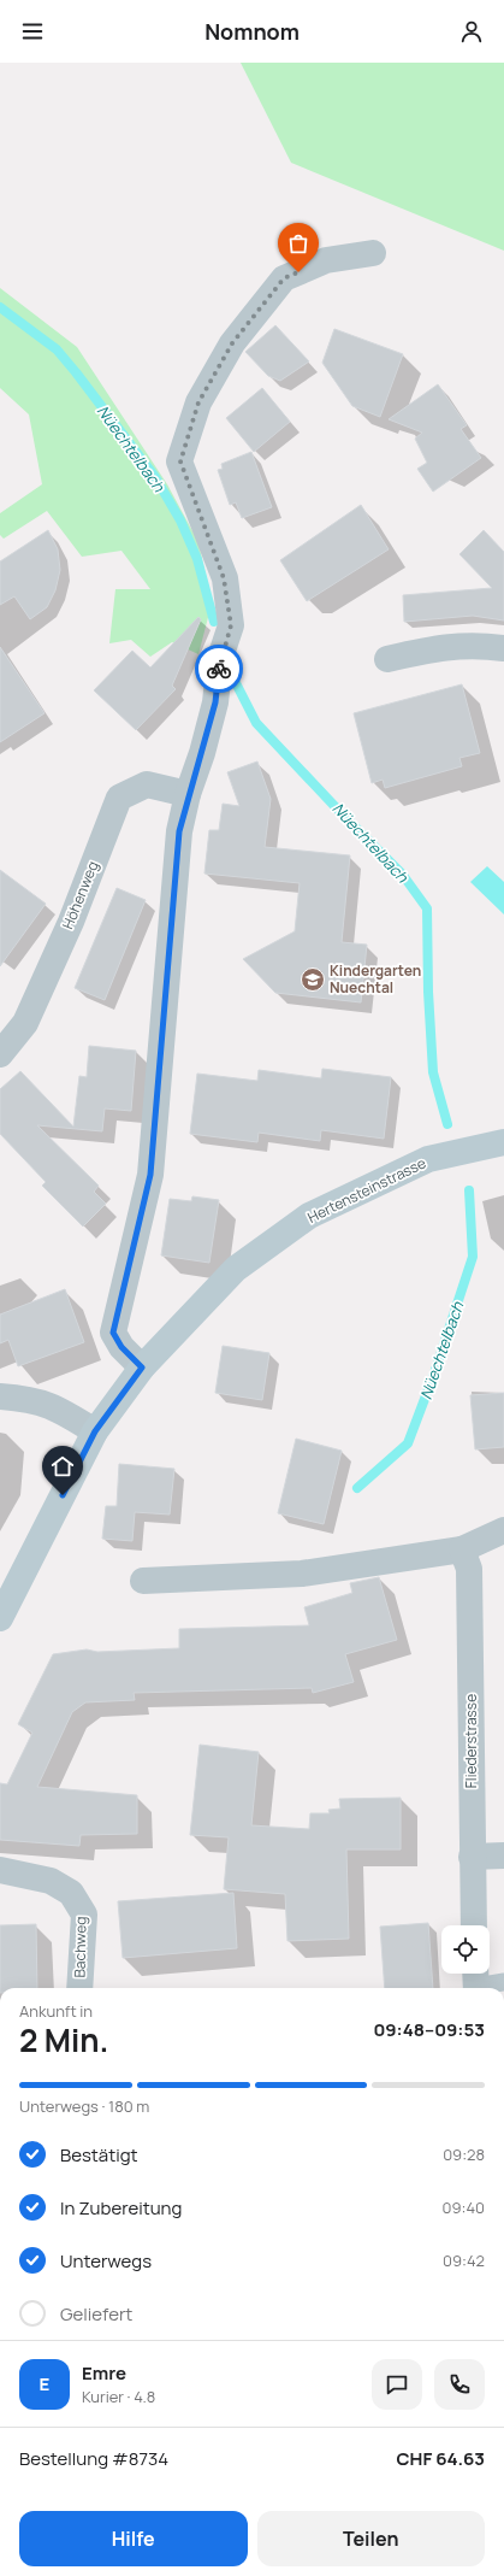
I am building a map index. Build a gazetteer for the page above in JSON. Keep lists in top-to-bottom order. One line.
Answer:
{"streets":{"street":["Höhenweg","Hertensteinstrasse","Fliederstrasse","Bachweg"]},"water":["Nüechtelbach"],"places":{"school or university":["Kindergarten Nuechtal"]},"page":{"header":"Nomnom","heading":["2 Min.","Ankunft in","09:48–09:53"],"panel":["Emre","Kurier · 4.8","Bestellung #8734","CHF 64.63"],"bar":"Unterwegs · 180 m","list":[["Bestätigt","09:28"],["In Zubereitung","09:40"],["Unterwegs","09:42"],"Geliefert"],"round":"E","buttons":["Hilfe","Teilen"]}}
